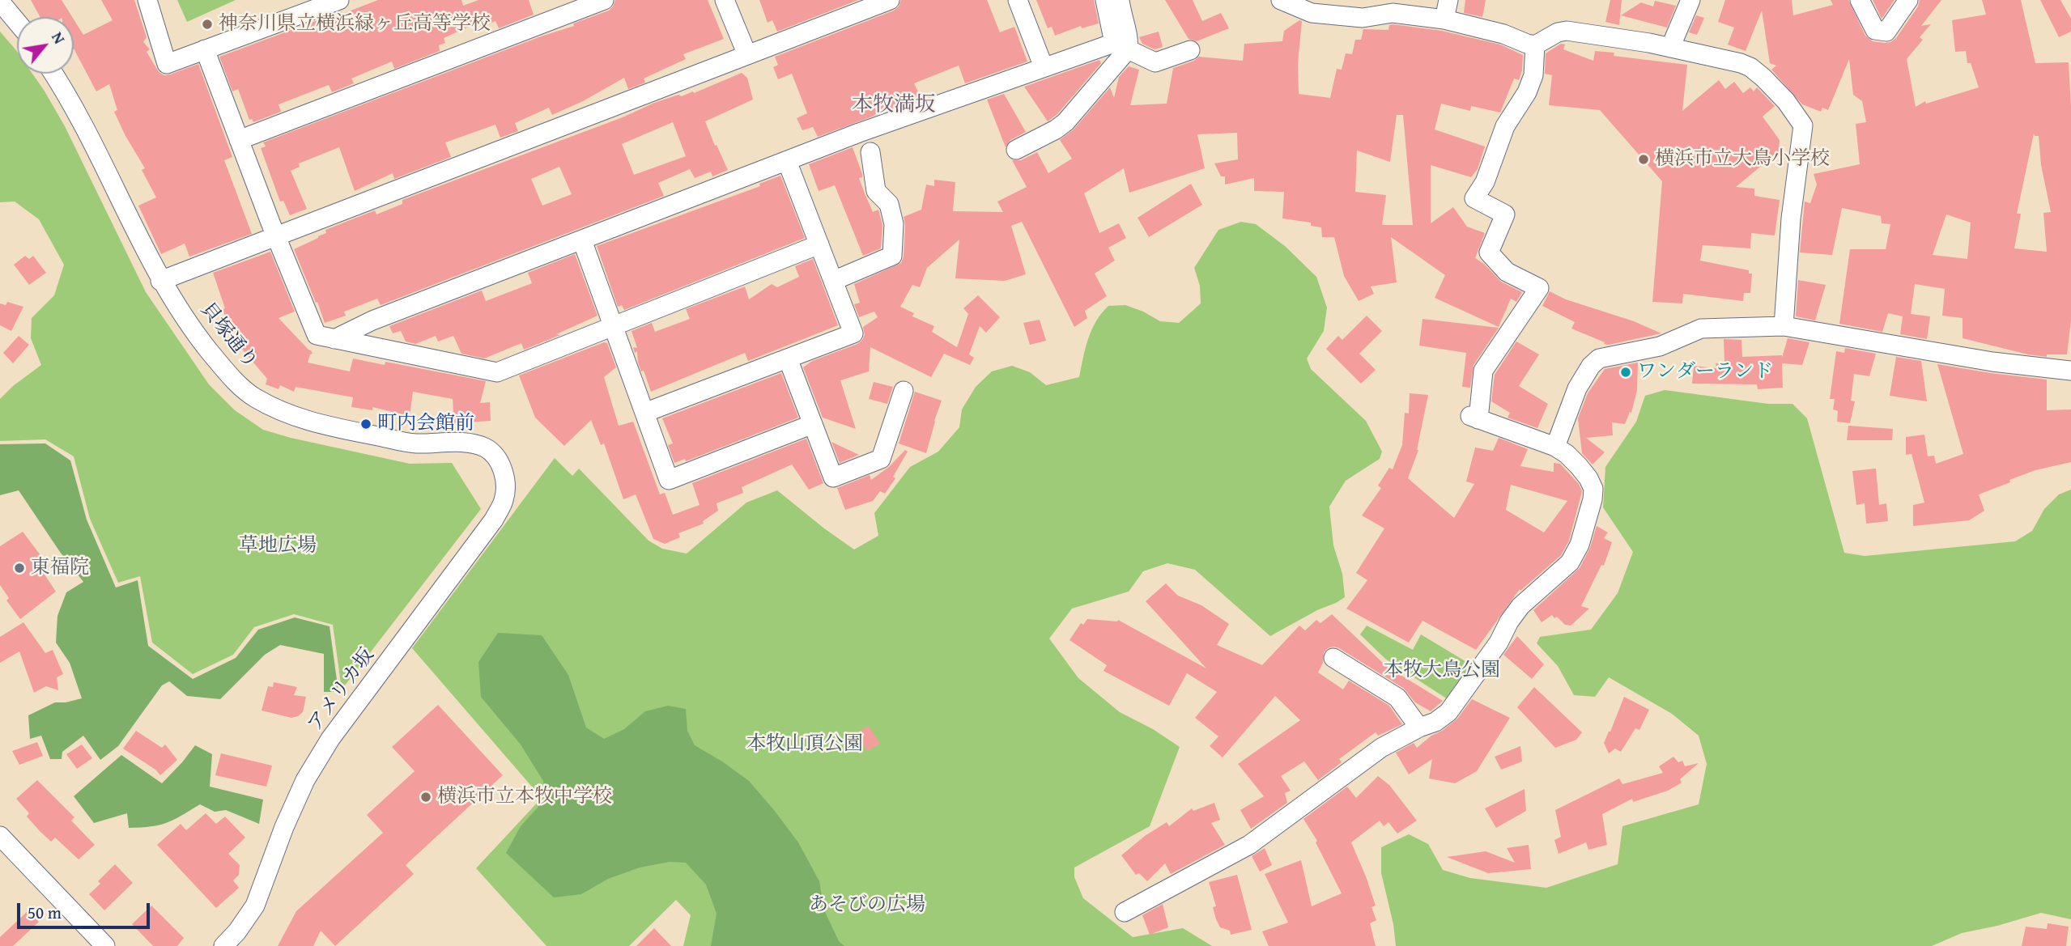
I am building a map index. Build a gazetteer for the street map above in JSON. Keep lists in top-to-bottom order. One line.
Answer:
{"streets":{"street":["貝塚通り","アメリカ坂"]},"crossings":[["貝塚通り","アメリカ坂"]],"districts":["本牧満坂"],"parks":["草地広場","本牧大鳥公園","本牧山頂公園","あそびの広場"],"places":["神奈川県立横浜緑ヶ丘高等学校","横浜市立大鳥小学校","ワンダーランド","町内会館前","東福院","横浜市立本牧中学校"],"scale_bar":"50 m","north":"top right"}
